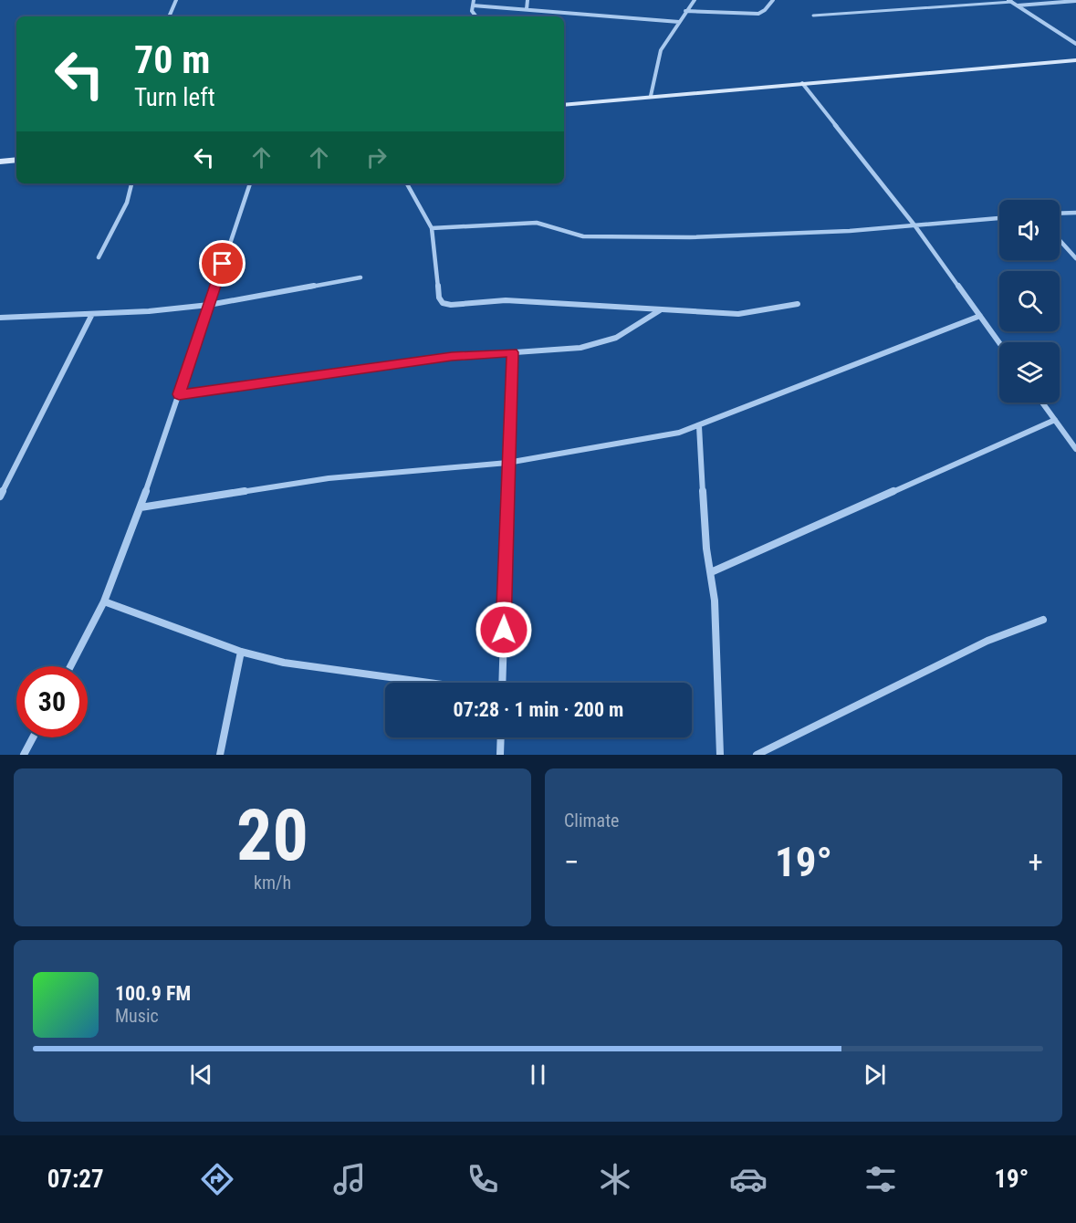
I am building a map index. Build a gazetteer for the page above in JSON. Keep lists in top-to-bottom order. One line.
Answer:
{"page":{"turn":["70 m","Turn left"],"limit":"30","trip":"07:28 · 1 min · 200 m","tile":[["20","km/h"],"Climate"],"heat":["−","19°","+"],"song":["100.9 FM","Music"],"tabs":["07:27","19°"]}}
